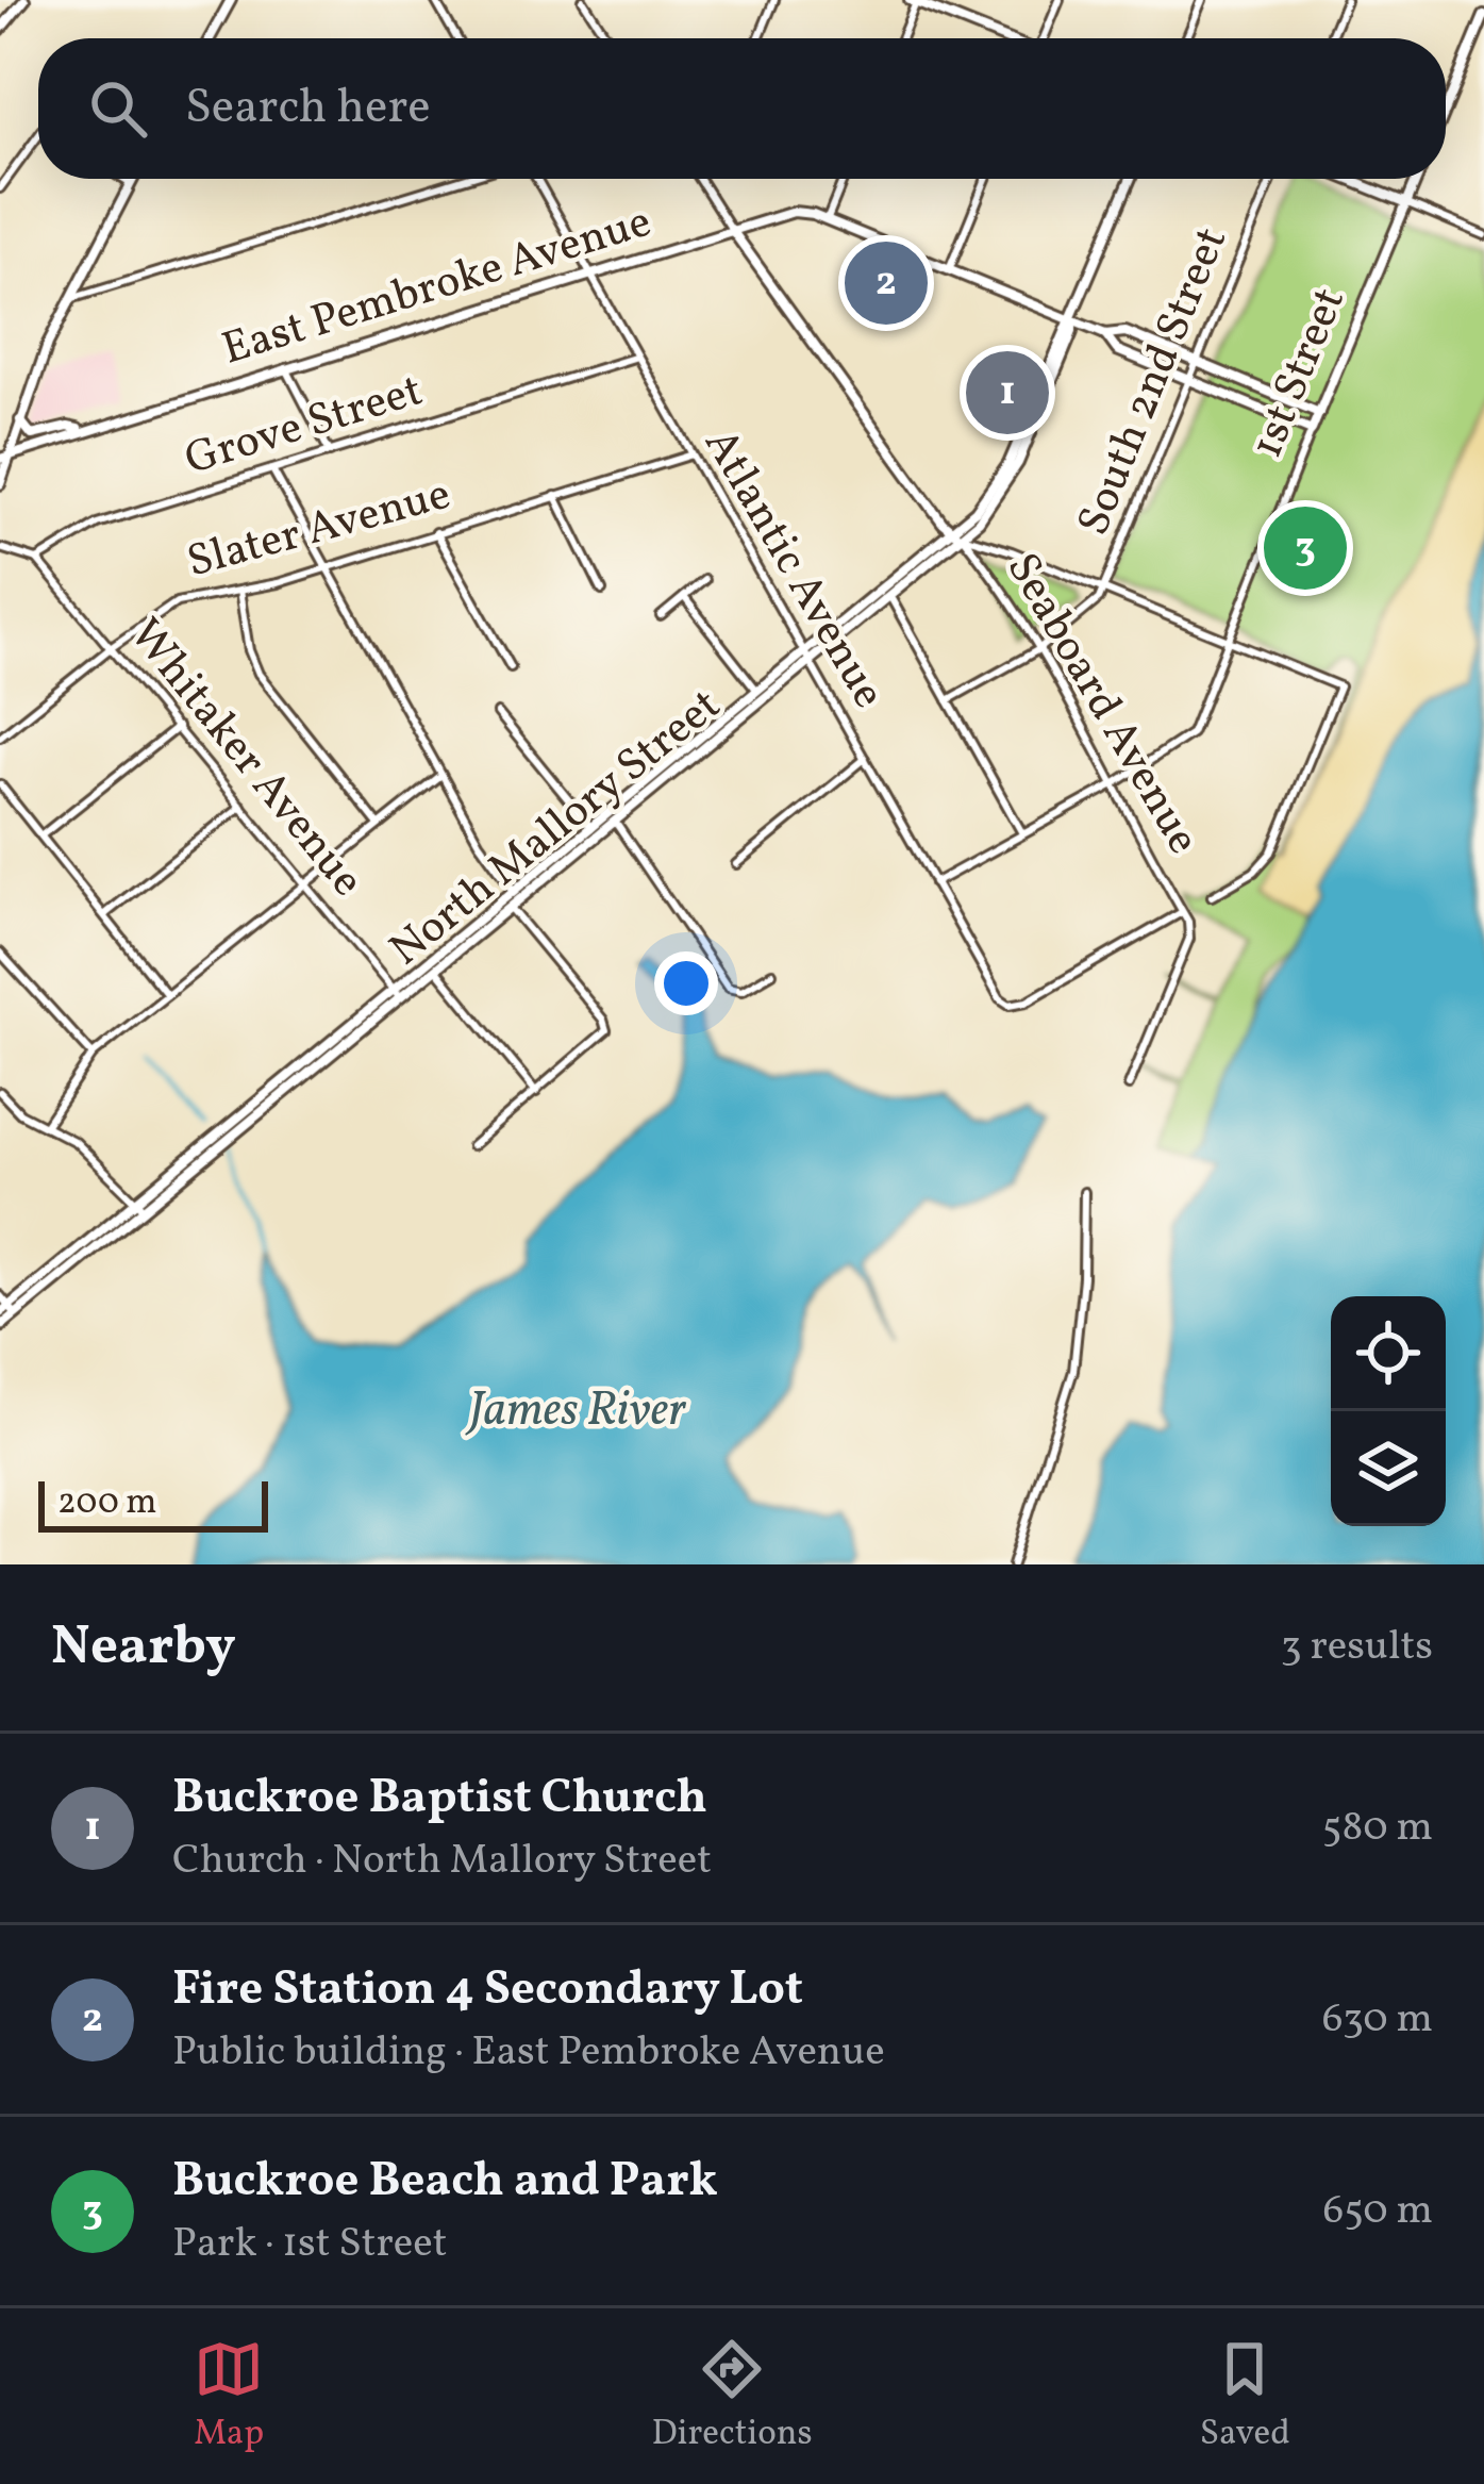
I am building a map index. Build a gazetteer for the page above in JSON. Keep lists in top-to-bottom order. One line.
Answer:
{"streets":{"main road":["East Pembroke Avenue","1st Street","Seaboard Avenue","North Mallory Street"],"street":["South 2nd Street","Grove Street","Slater Avenue","Atlantic Avenue","Whitaker Avenue"]},"crossings":[["East Pembroke Avenue","1st Street"],["East Pembroke Avenue","South 2nd Street"],["East Pembroke Avenue","Atlantic Avenue"],["East Pembroke Avenue","Seaboard Avenue"],["East Pembroke Avenue","North Mallory Street"],["1st Street","Atlantic Avenue"],["1st Street","Seaboard Avenue"],["South 2nd Street","Seaboard Avenue"],["Grove Street","Atlantic Avenue"],["Grove Street","Whitaker Avenue"],["Slater Avenue","Atlantic Avenue"],["Slater Avenue","Whitaker Avenue"],["Atlantic Avenue","Seaboard Avenue"],["Atlantic Avenue","North Mallory Street"],["Seaboard Avenue","North Mallory Street"],["Whitaker Avenue","North Mallory Street"]],"water":["James River"],"scale_bar":"200 m","page":{"search":"Search here","pins":["2","1","3"],"scale":"200 m","heading":["Nearby","3 results"],"list":[{"mark":"1","name":"Buckroe Baptist Church","note":"Church · North Mallory Street","value":"580 m"},{"mark":"2","name":"Fire Station 4 Secondary Lot","note":"Public building · East Pembroke Avenue","value":"630 m"},{"mark":"3","name":"Buckroe Beach and Park","note":"Park · 1st Street","value":"650 m"}],"nav":["Map","Directions","Saved"]}}
